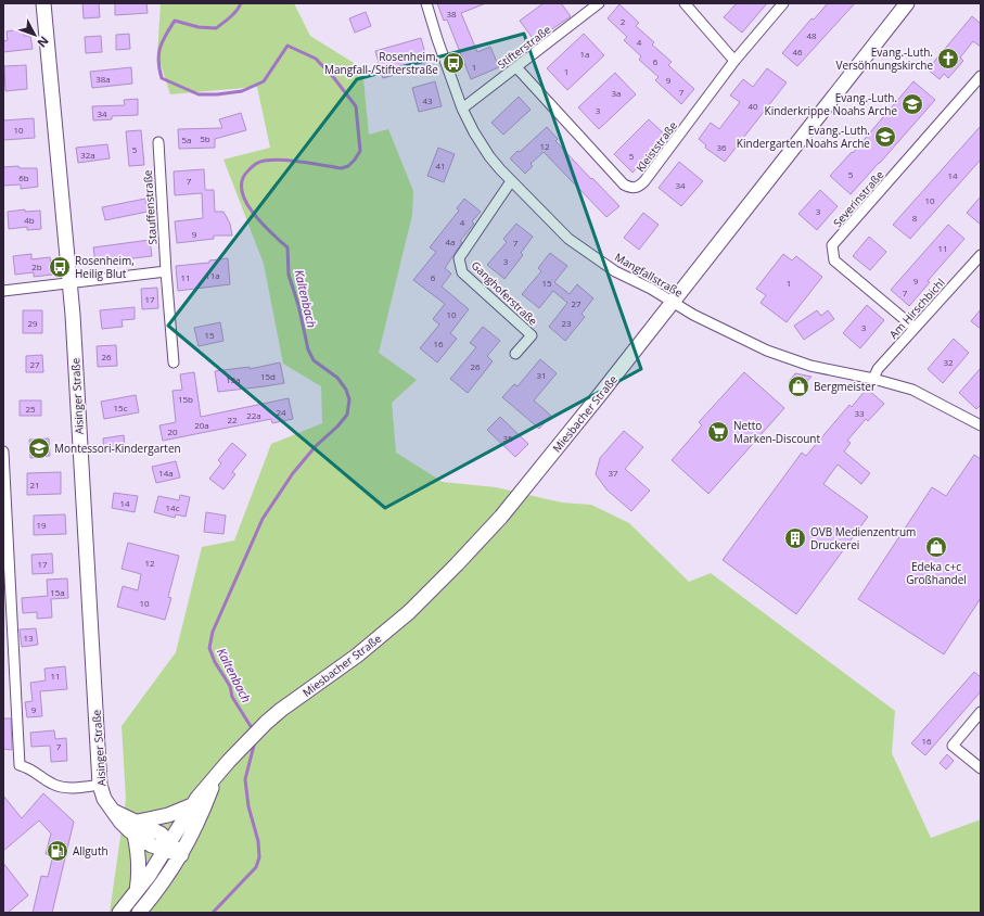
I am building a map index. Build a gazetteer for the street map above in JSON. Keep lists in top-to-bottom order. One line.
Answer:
{"streets":{"main road":["Aisinger Straße","Miesbacher Straße"],"street":["Stifterstraße","Kleiststraße","Severinstraße","Stauffenstraße","Mangfallstraße","Ganghoferstraße","Am Hirschbichl"]},"crossings":[["Stifterstraße","Kleiststraße"],["Stifterstraße","Mangfallstraße"],["Severinstraße","Am Hirschbichl"],["Mangfallstraße","Ganghoferstraße"],["Mangfallstraße","Am Hirschbichl"],["Mangfallstraße","Miesbacher Straße"],["Aisinger Straße","Miesbacher Straße"]],"water":["Kaltenbach"],"places":{"church":["Evang.-Luth. Versöhnungskirche"],"bus stop":["Rosenheim, Mangfall-/Stifterstraße","Rosenheim, Heilig Blut"],"school or university":["Evang.-Luth. Kinderkrippe Noahs Arche","Evang.-Luth. Kindergarten Noahs Arche","Montessori-Kindergarten"],"shop":["Bergmeister","Edeka c+c Großhandel"],"supermarket":["Netto Marken-Discount"],"building":["OVB Medienzentrum Druckerei"],"fuel station":["Allguth"]},"house_numbers":["38","2","48","4","46","1a","6","1","1","38a","9","7","3a","43","40","3","34","10","5b","5a","12","36","5","32a","5","41","5","14","6b","7","34","10","3","8","4b","4","9","4a","7","11","3","2b","11a","11","6","9","15","1","7","17","27","10","29","23","3","15","16","26","32","27","26","31","15d","15a","15b","15c","25","24","33","22a","22","20a","20","35","14a","37","21","14","14c","19","12","17","15a","10","13","11","9","16","7"],"north":"bottom right"}
